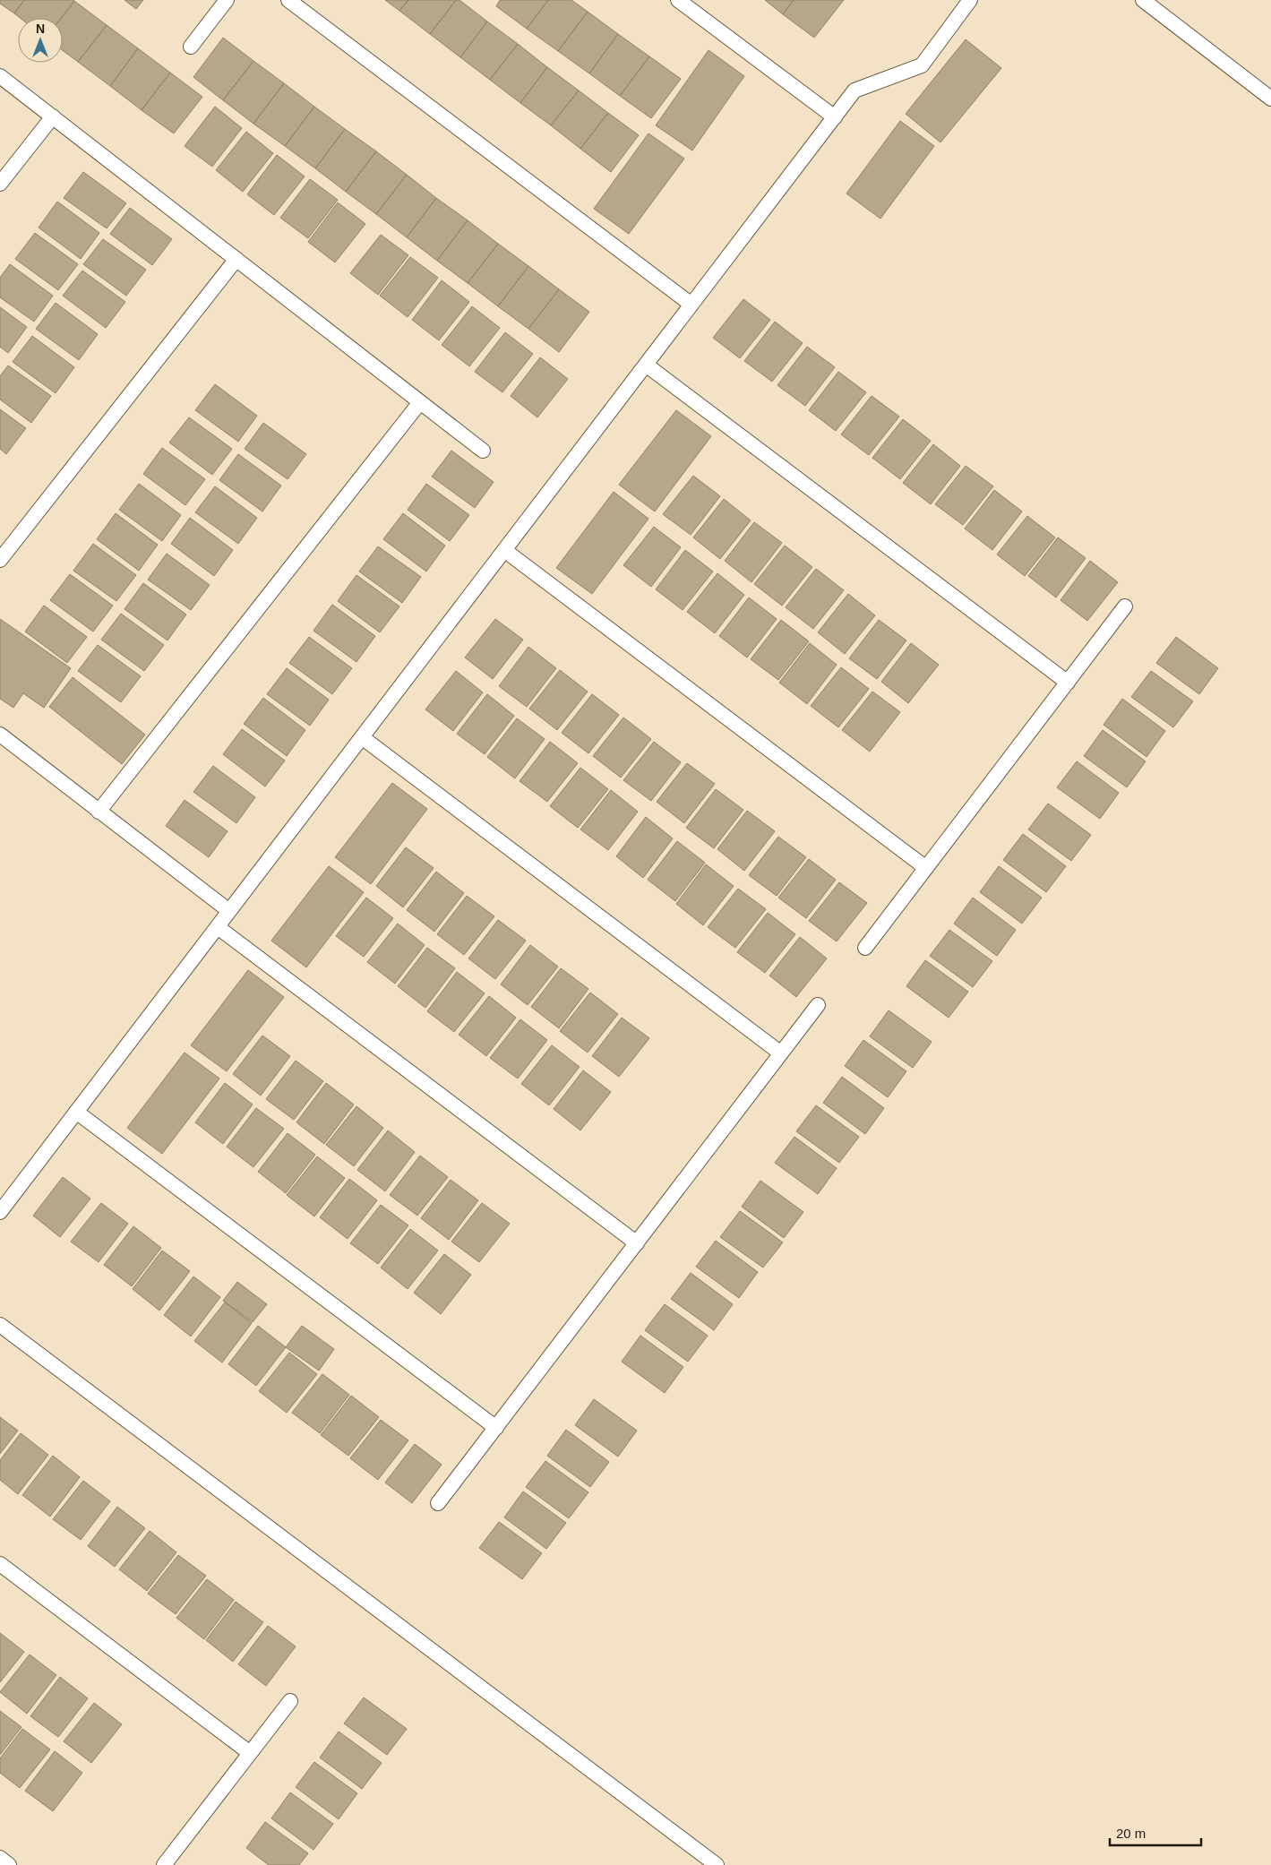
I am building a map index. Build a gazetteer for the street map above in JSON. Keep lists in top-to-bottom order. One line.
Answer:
{"scale_bar":"20 m","north":"top"}
